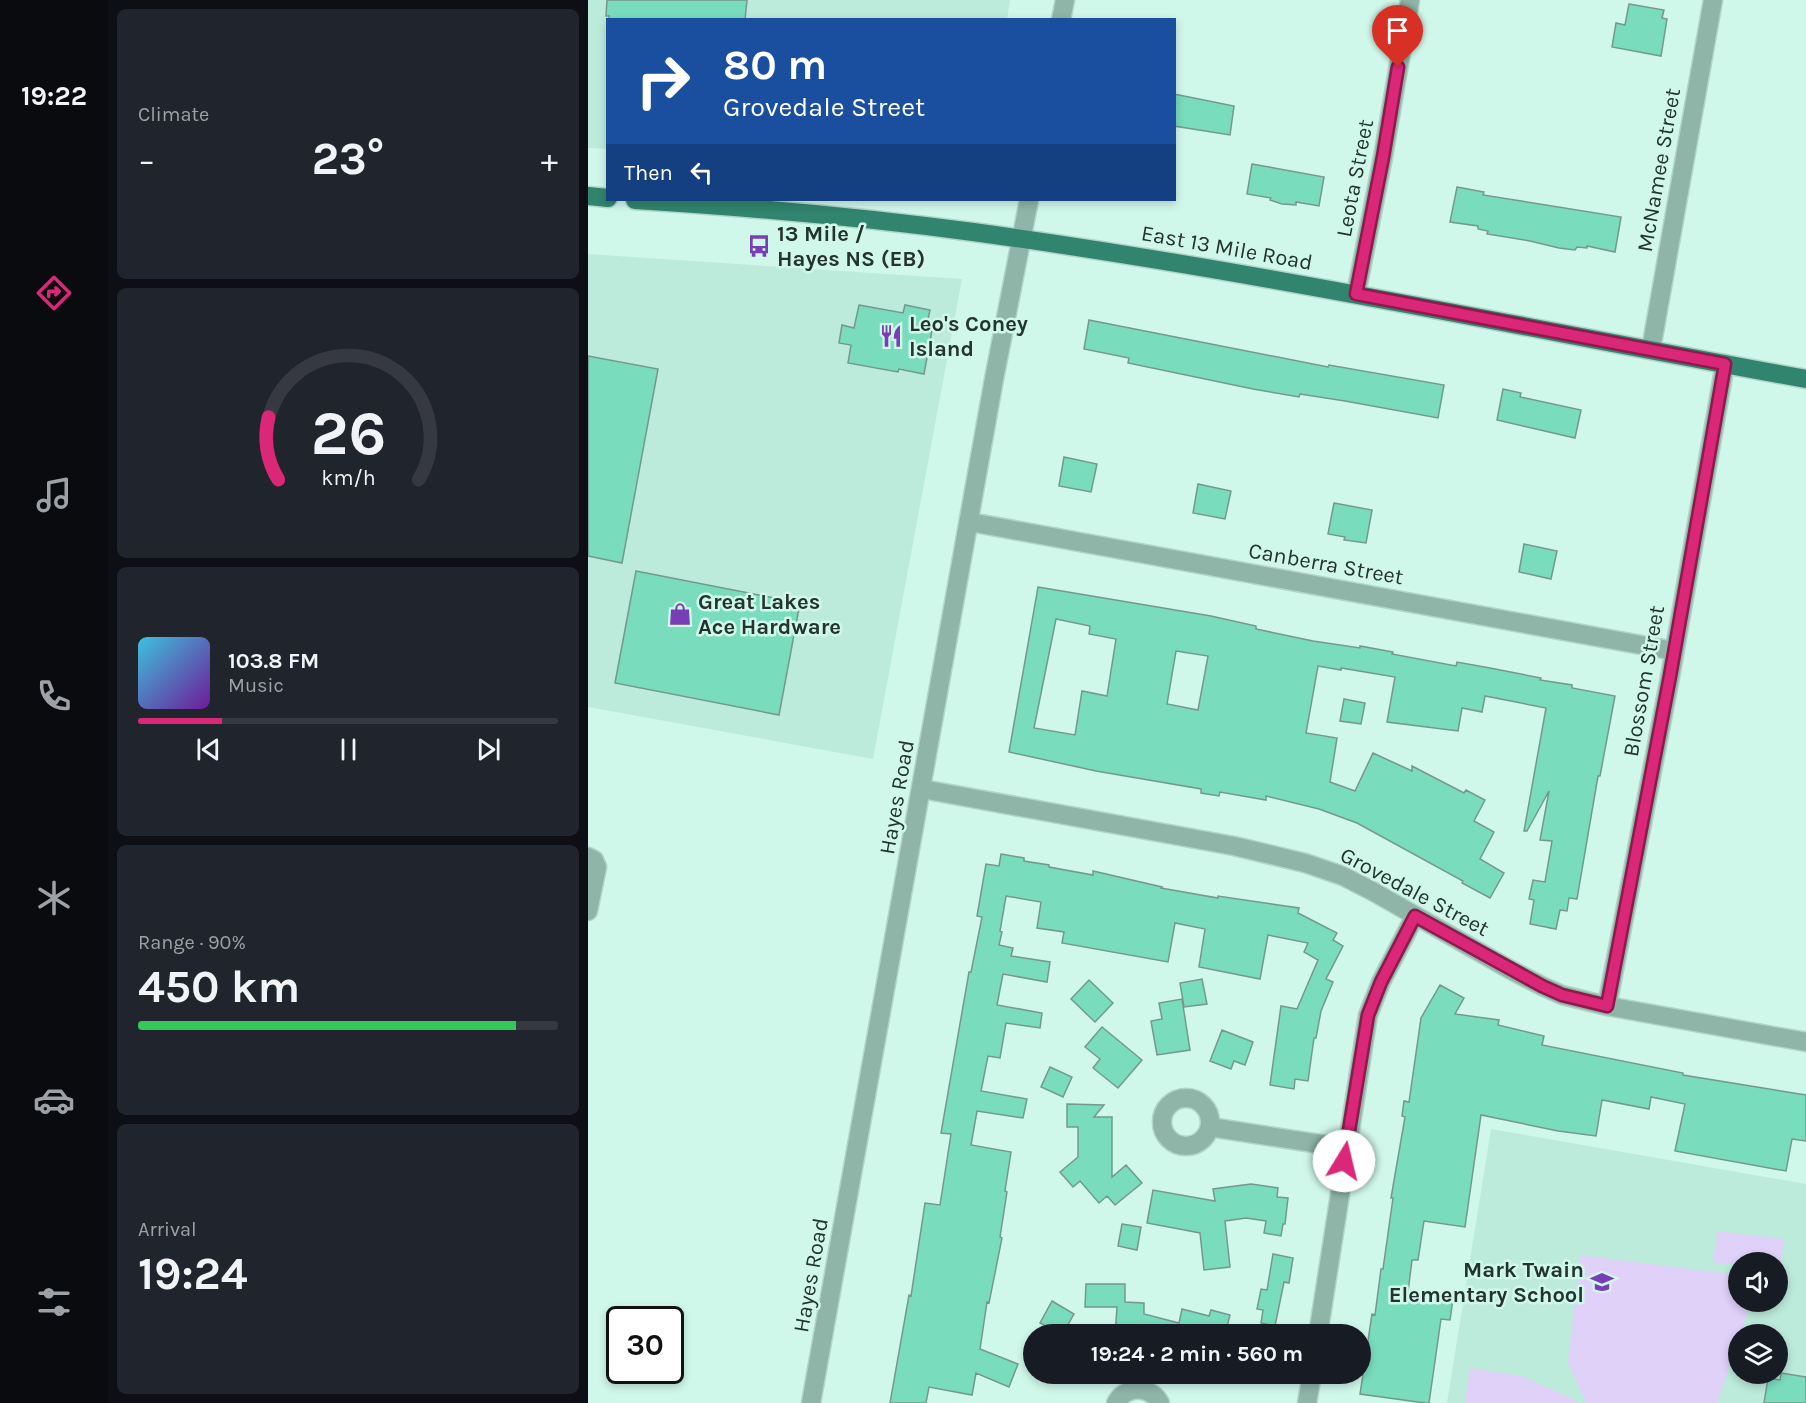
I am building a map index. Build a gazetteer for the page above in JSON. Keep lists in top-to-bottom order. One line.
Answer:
{"streets":{"main road":["East 13 Mile Road"],"street":["McNamee Street","Leota Street","Canberra Street","Blossom Street","Hayes Road","Grovedale Street"]},"crossings":[["McNamee Street","East 13 Mile Road"],["Leota Street","East 13 Mile Road"],["East 13 Mile Road","Blossom Street"],["East 13 Mile Road","Hayes Road"],["Canberra Street","Blossom Street"],["Canberra Street","Hayes Road"],["Blossom Street","Grovedale Street"],["Hayes Road","Grovedale Street"]],"places":{"bus stop":["13 Mile / Hayes NS (EB)"],"restaurant":["Leo's Coney Island"],"shop":["Great Lakes Ace Hardware"],"school or university":["Mark Twain Elementary School"]},"page":{"tabs":"19:22","tile":["Climate",["Range · 90%","450 km"],["Arrival","19:24"]],"turn":["80 m","Grovedale Street"],"heat":["−","23°","+"],"then":"Then","song":["103.8 FM","Music"],"limit":"30","trip":"19:24 · 2 min · 560 m","gauge":["26","km/h"]}}
